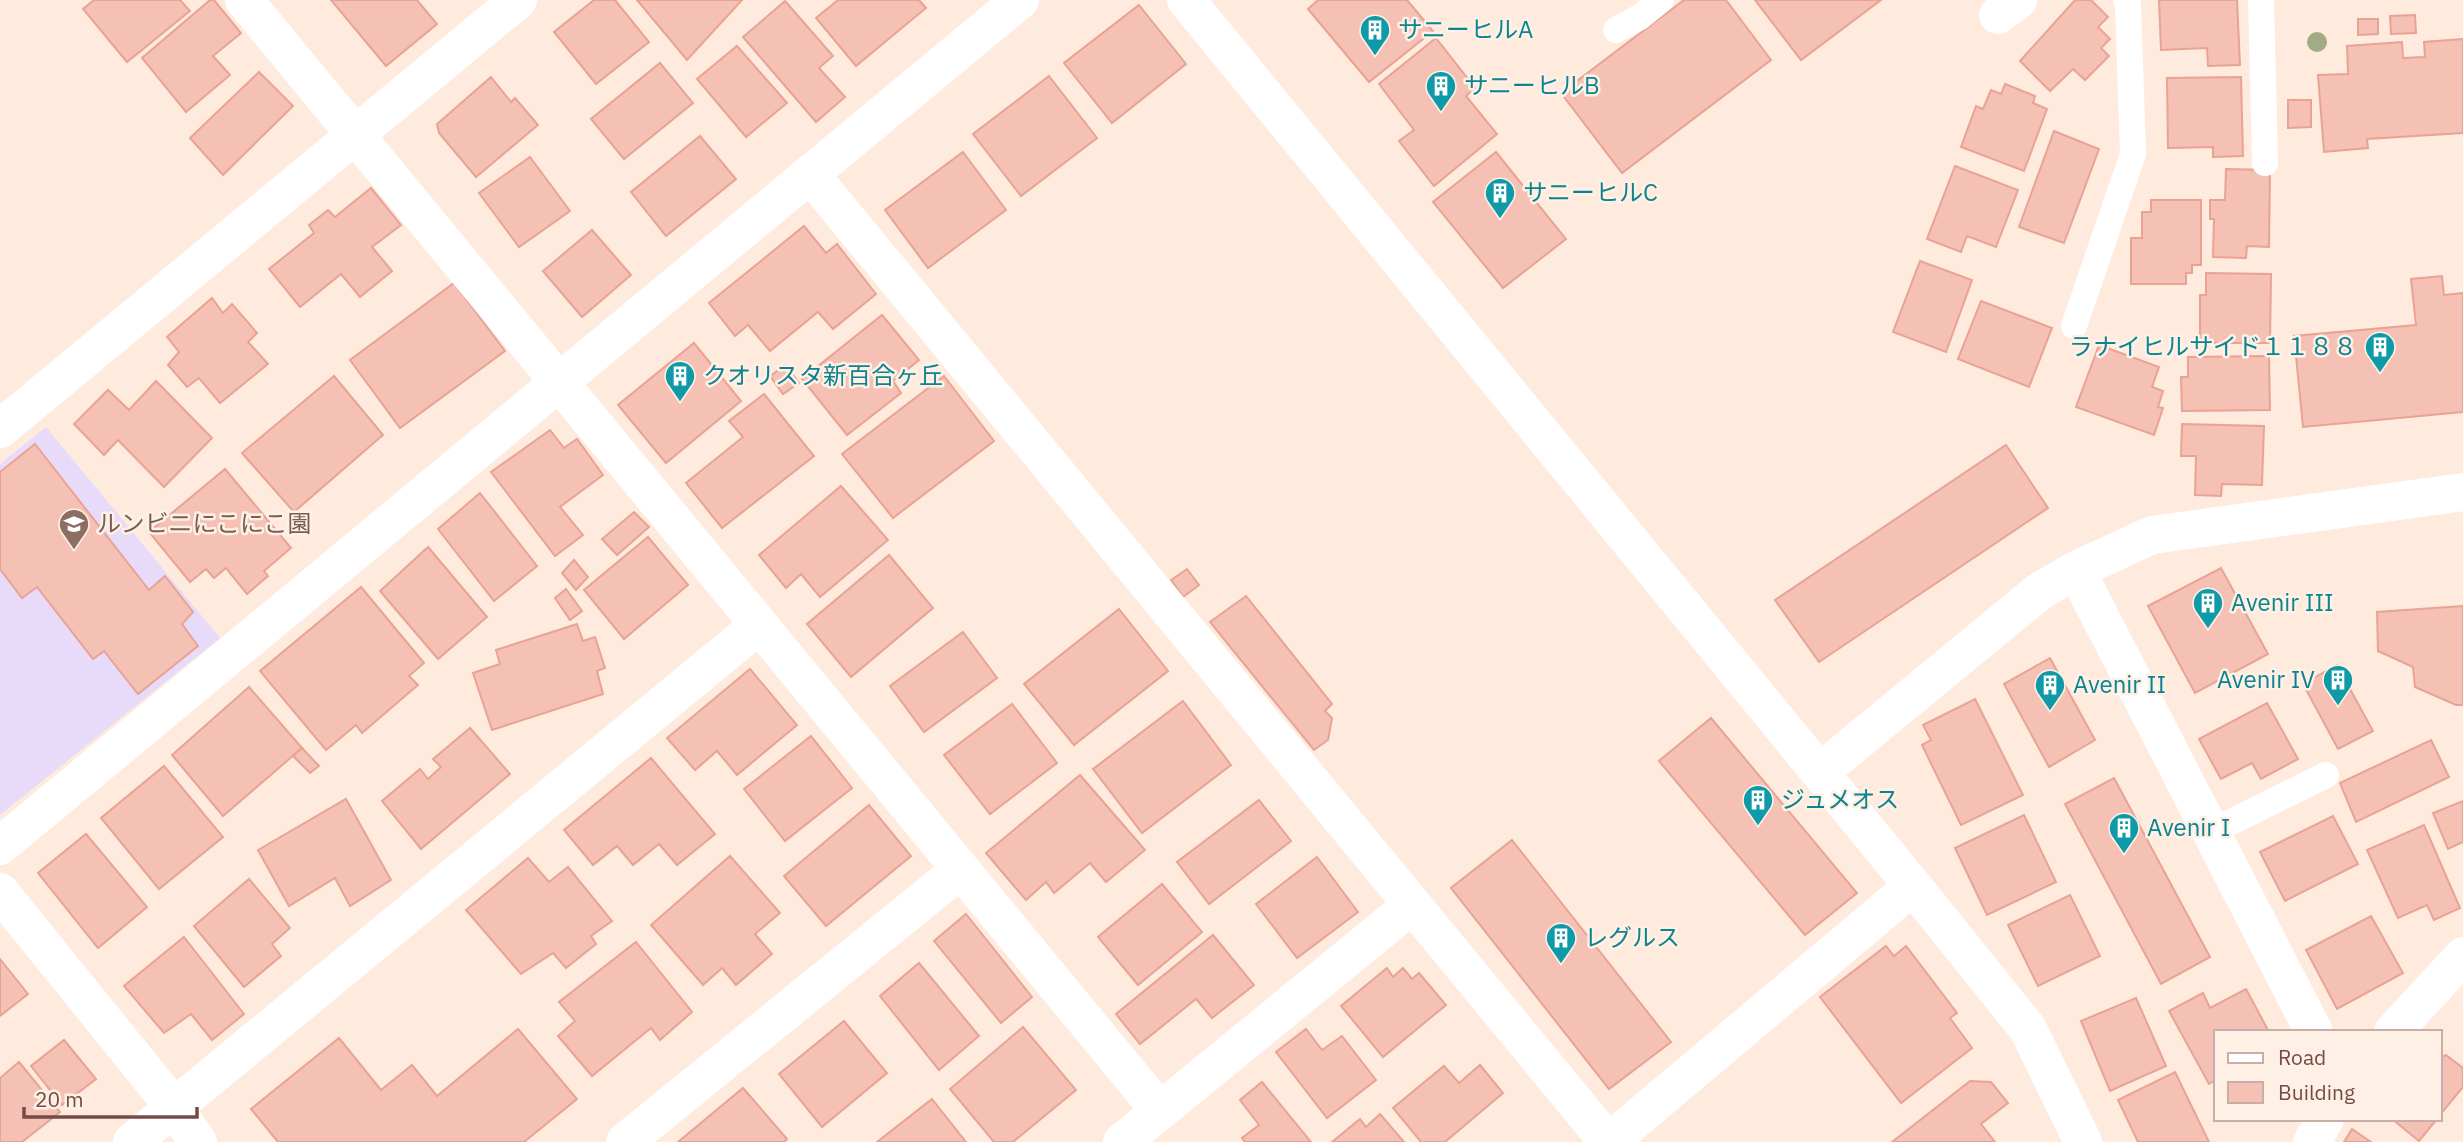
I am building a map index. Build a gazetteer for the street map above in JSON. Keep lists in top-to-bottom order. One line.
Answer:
{"places":{"building":["サニーヒルA","サニーヒルB","サニーヒルC","ラナイヒルサイド１１８８","クオリスタ新百合ヶ丘","Avenir III","Avenir IV","Avenir II","ジュメオス","Avenir I","レグルス"],"school or university":["ルンビニにこにこ園"]},"legend":["Road","Building"],"scale_bar":"20 m"}
